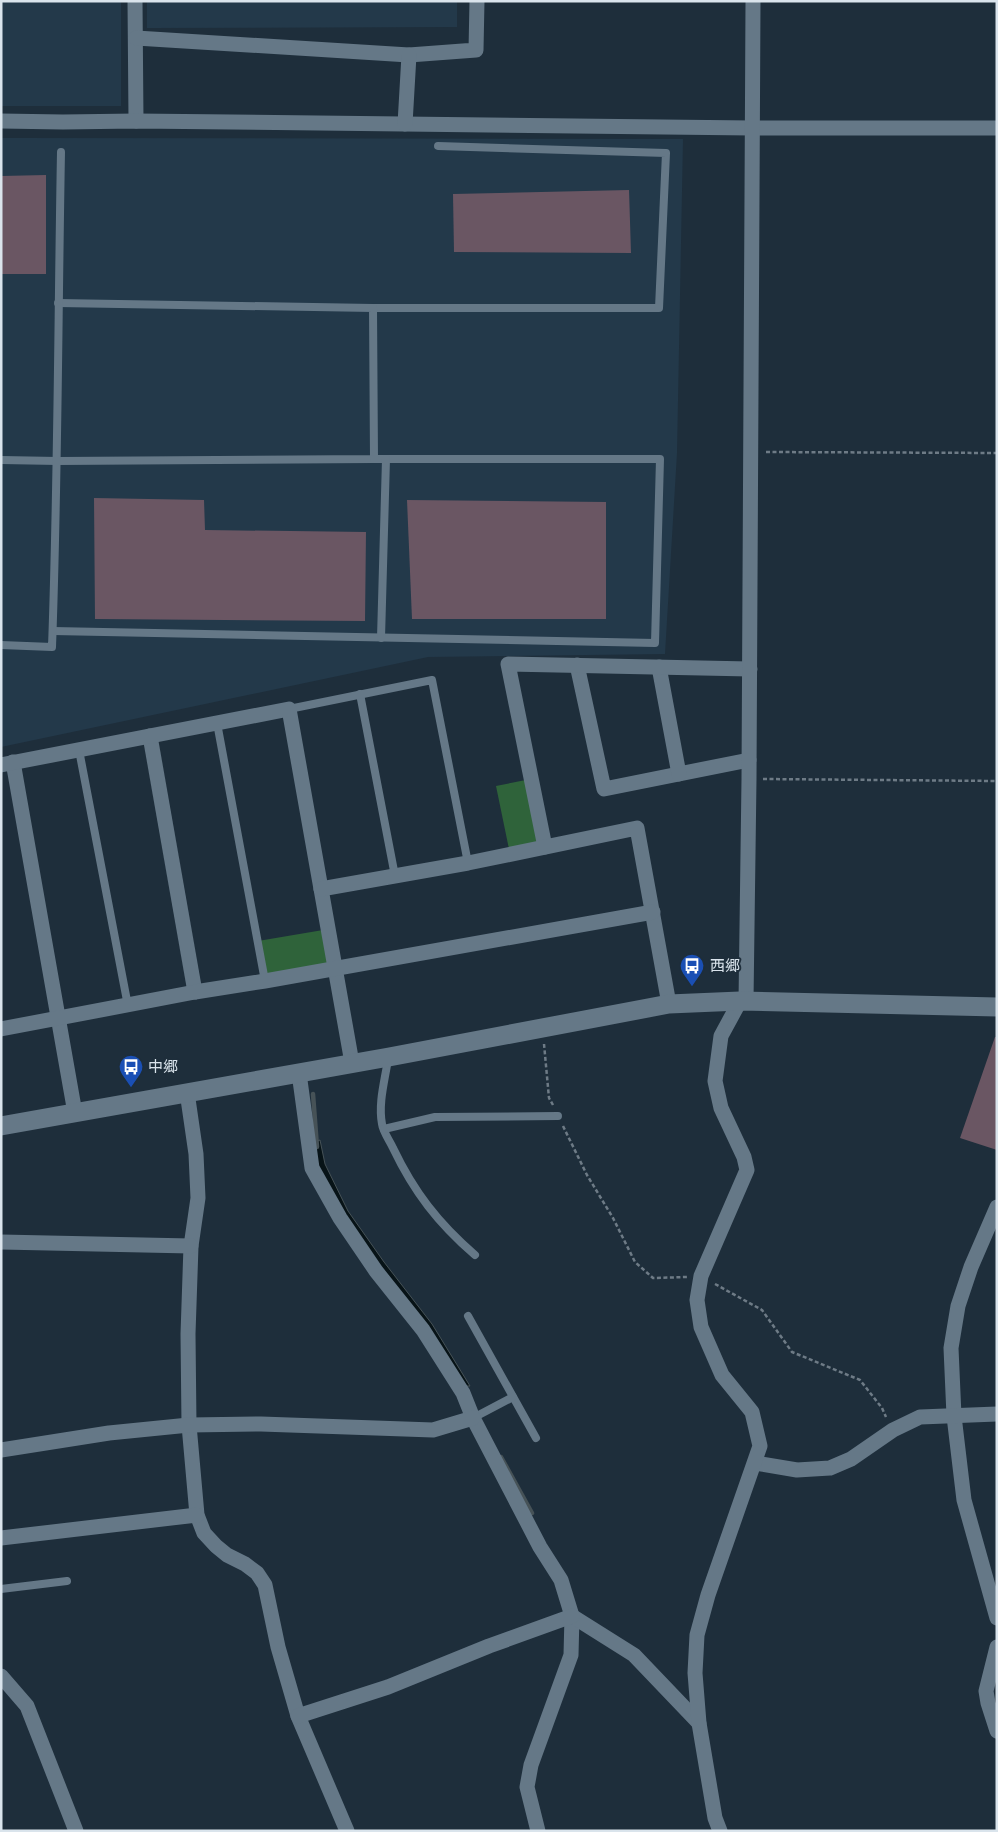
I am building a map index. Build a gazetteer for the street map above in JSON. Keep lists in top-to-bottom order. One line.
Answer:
{"places":{"bus stop":["西郷","中郷"]}}
